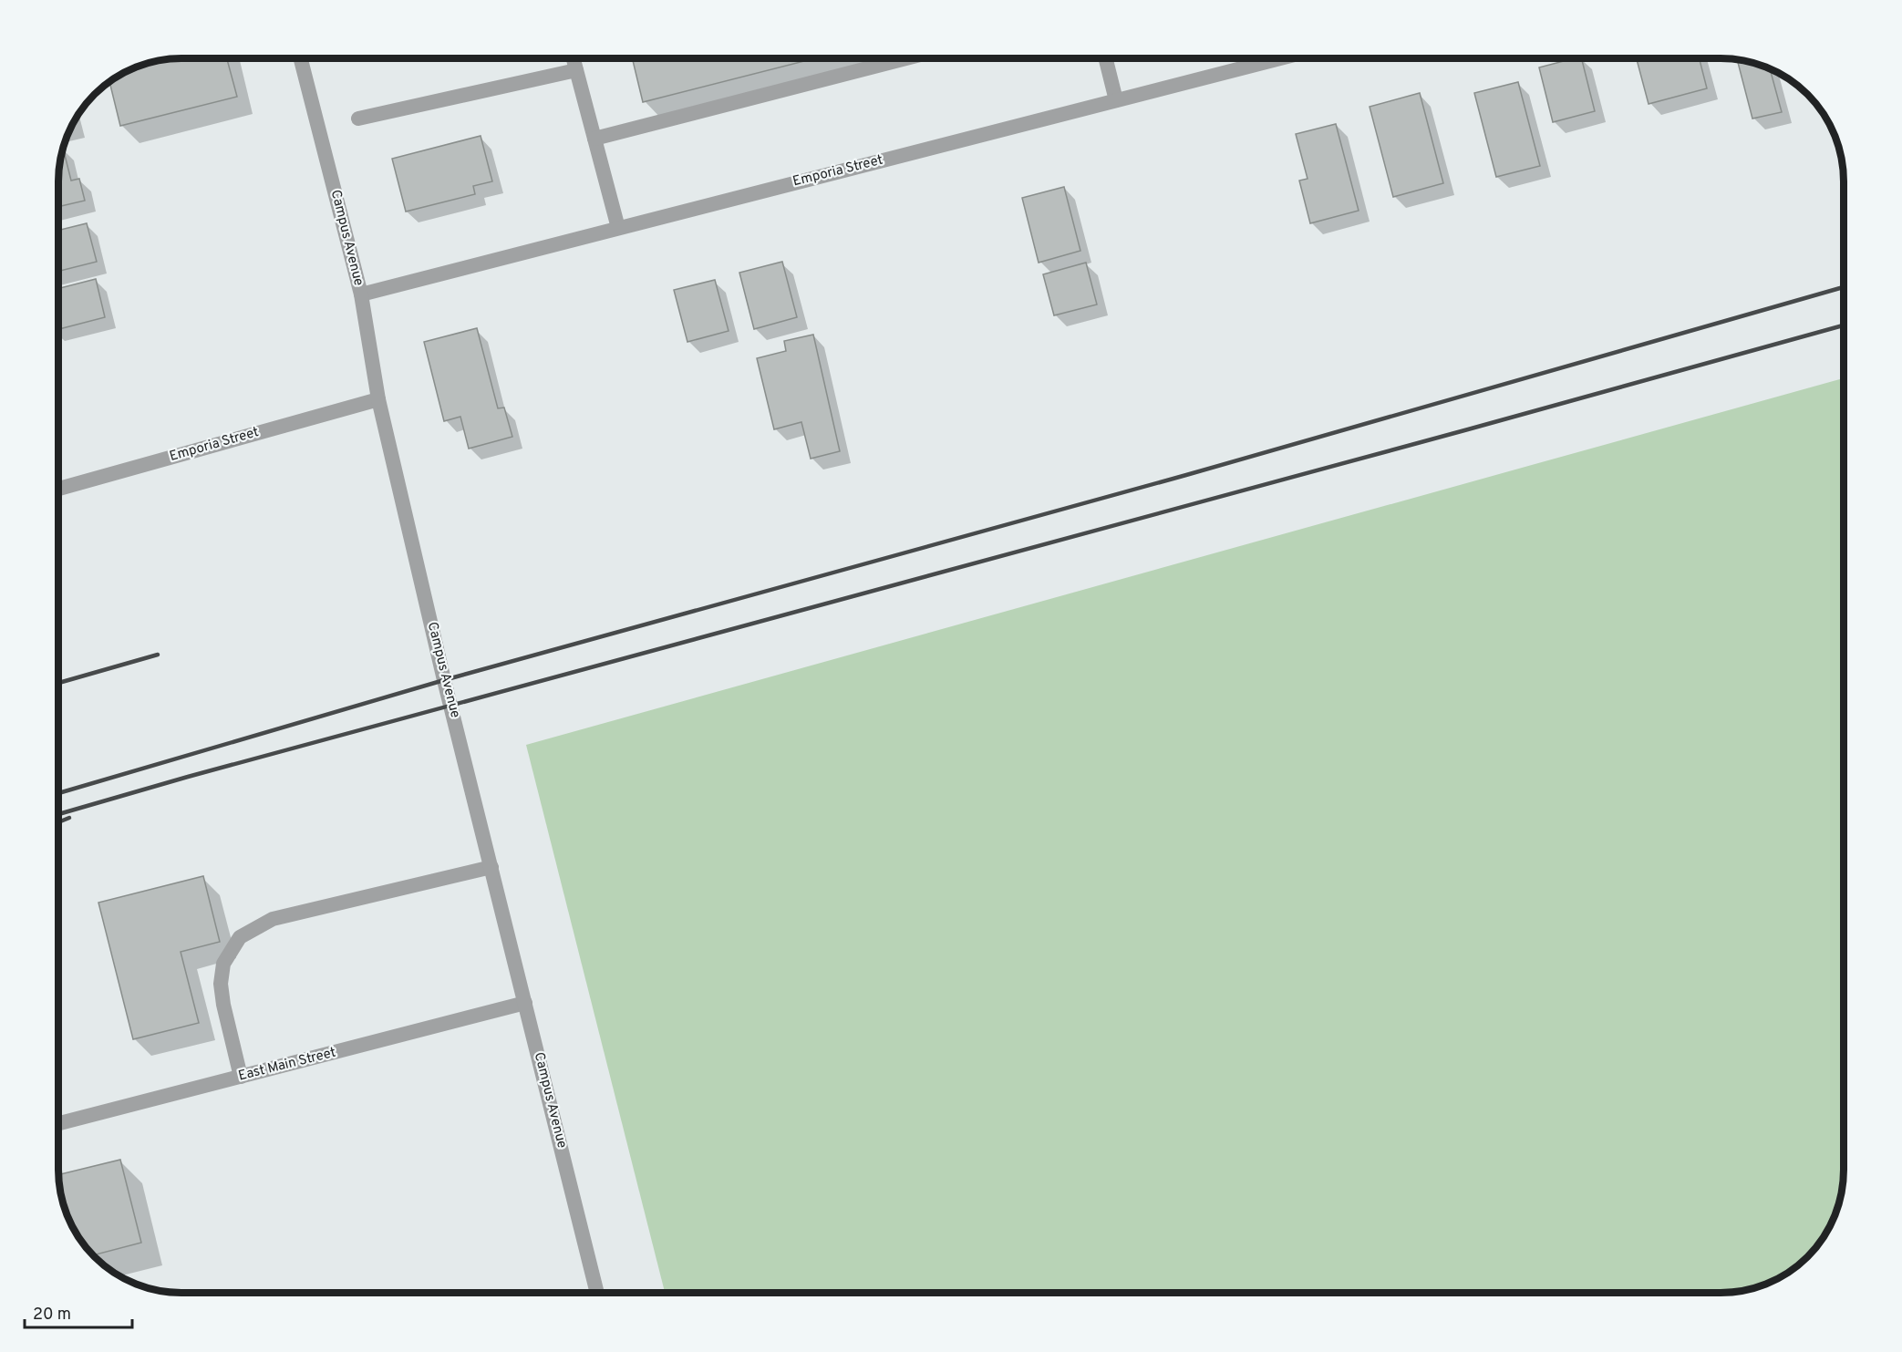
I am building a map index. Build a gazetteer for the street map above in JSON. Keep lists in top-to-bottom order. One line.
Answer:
{"streets":{"street":["Emporia Street","Campus Avenue","East Main Street"]},"crossings":[["Emporia Street","Campus Avenue"],["Campus Avenue","East Main Street"]],"scale_bar":"20 m"}
